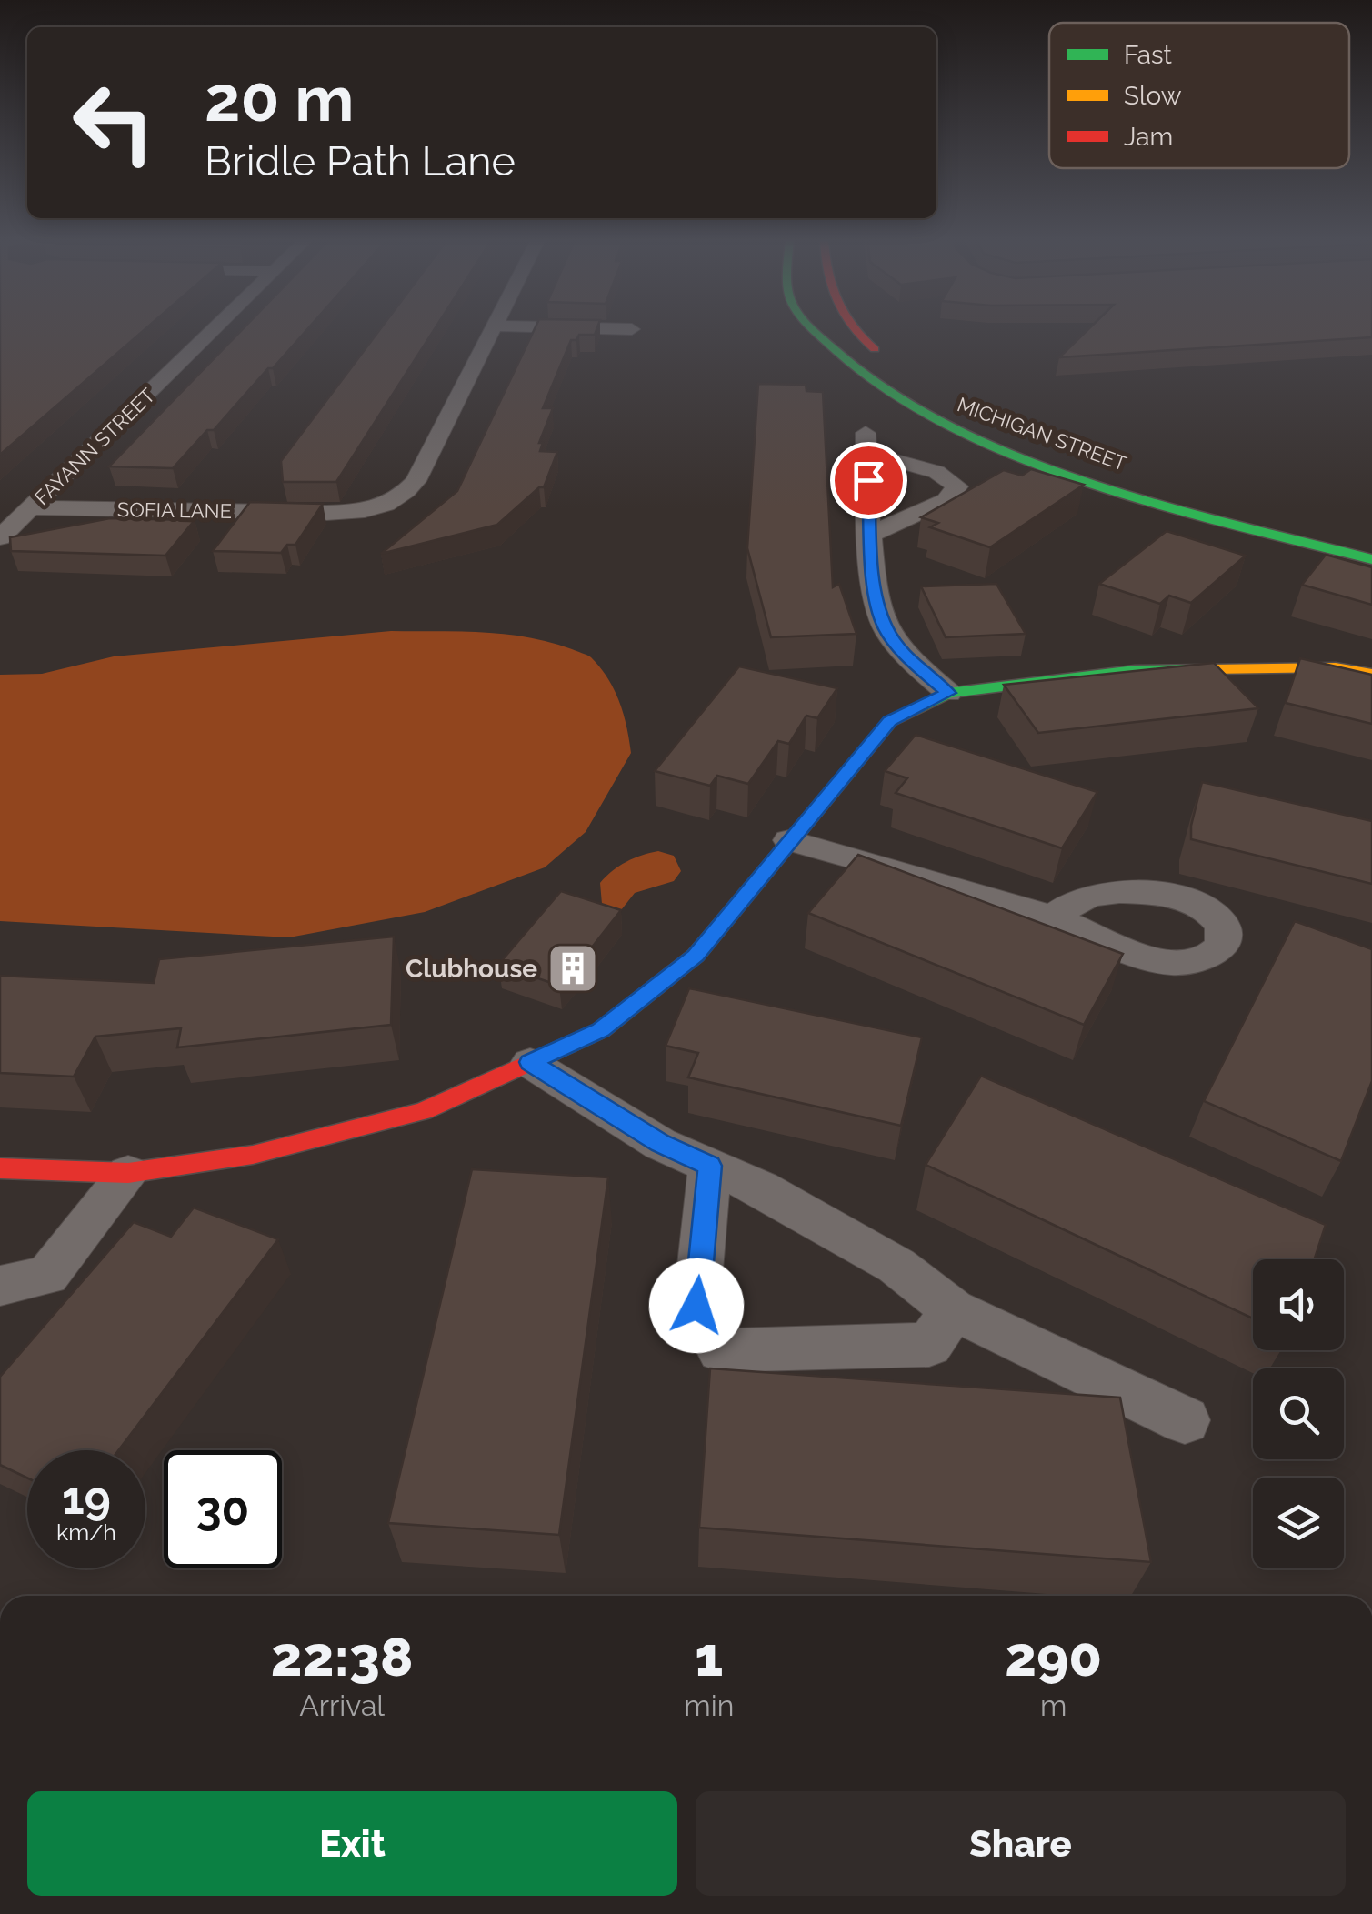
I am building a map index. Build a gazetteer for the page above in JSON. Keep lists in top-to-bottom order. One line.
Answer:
{"streets":{"street":["MICHIGAN STREET","FAYANN STREET","SOFIA LANE"]},"crossings":[["FAYANN STREET","SOFIA LANE"]],"places":{"building":["Clubhouse"]},"legend":["Fast","Slow","Jam"],"page":{"turn":["20 m","Bridle Path Lane"],"speed":"19 km/h","limit":"30","eta":["22:38","Arrival","1","min","290","m"],"buttons":["Exit","Share"]}}
